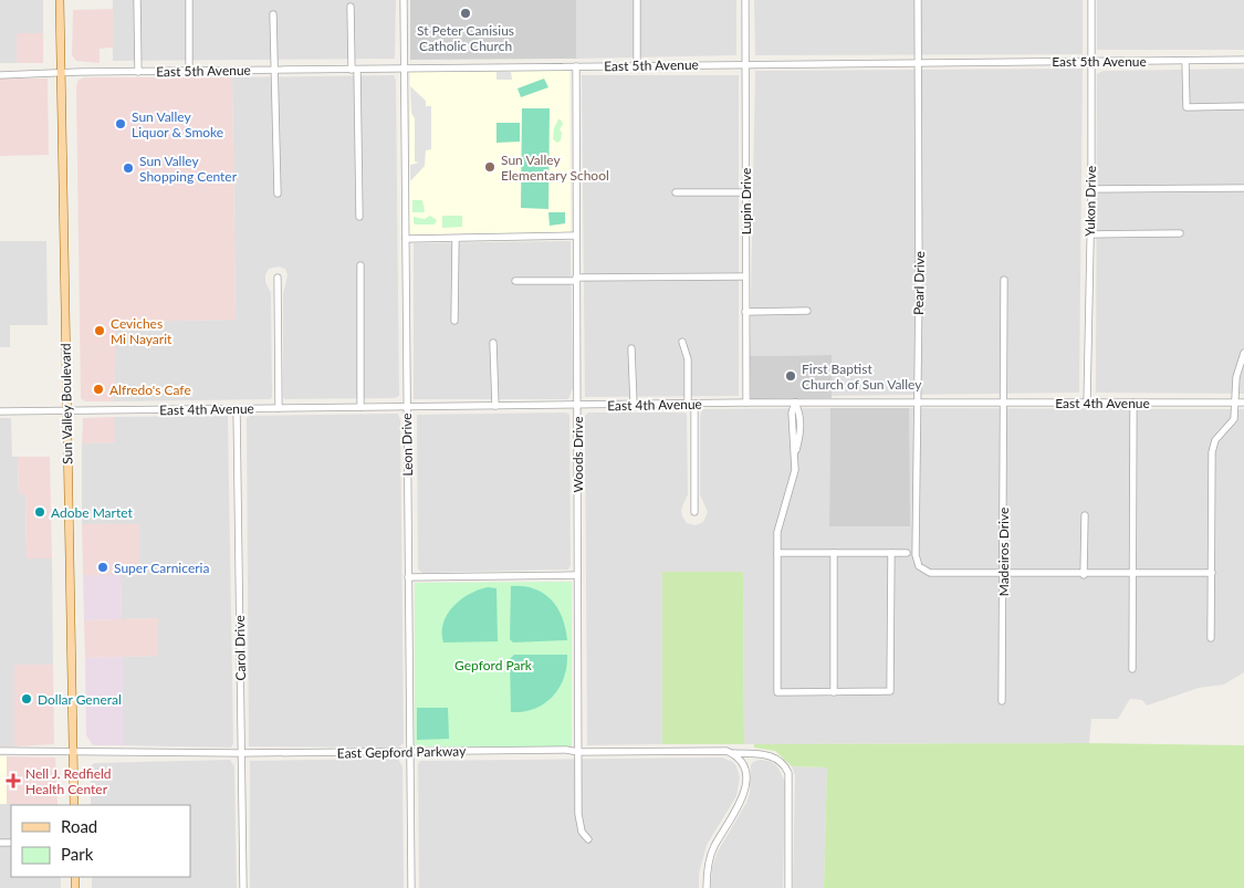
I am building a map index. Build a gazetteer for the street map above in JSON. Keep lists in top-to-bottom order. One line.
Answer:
{"streets":{"main road":["Sun Valley Boulevard"],"street":["East 5th Avenue","Lupin Drive","Yukon Drive","Pearl Drive","East 4th Avenue","Leon Drive","Woods Drive","Madeiros Drive","Carol Drive","East Gepford Parkway"]},"crossings":[["East 5th Avenue","Lupin Drive"],["East 5th Avenue","Yukon Drive"],["East 5th Avenue","Pearl Drive"],["East 5th Avenue","Sun Valley Boulevard"],["East 5th Avenue","Leon Drive"],["East 5th Avenue","Woods Drive"],["Lupin Drive","East 4th Avenue"],["Yukon Drive","East 4th Avenue"],["Pearl Drive","East 4th Avenue"],["Pearl Drive","Madeiros Drive"],["East 4th Avenue","Sun Valley Boulevard"],["East 4th Avenue","Leon Drive"],["East 4th Avenue","Woods Drive"],["East 4th Avenue","Madeiros Drive"],["East 4th Avenue","Carol Drive"],["Sun Valley Boulevard","East Gepford Parkway"],["Leon Drive","East Gepford Parkway"],["Woods Drive","East Gepford Parkway"],["Carol Drive","East Gepford Parkway"]],"parks":["Gepford Park"],"places":{"other":["St Peter Canisius Catholic Church","Sun Valley Liquor & Smoke","Sun Valley Elementary School","Sun Valley Shopping Center","Ceviches Mi Nayarit","First Baptist Church of Sun Valley","Alfredo's Cafe","Adobe Martet","Super Carniceria","Dollar General"],"health":["Nell J. Redfield Health Center"]},"legend":["Road","Park"]}
